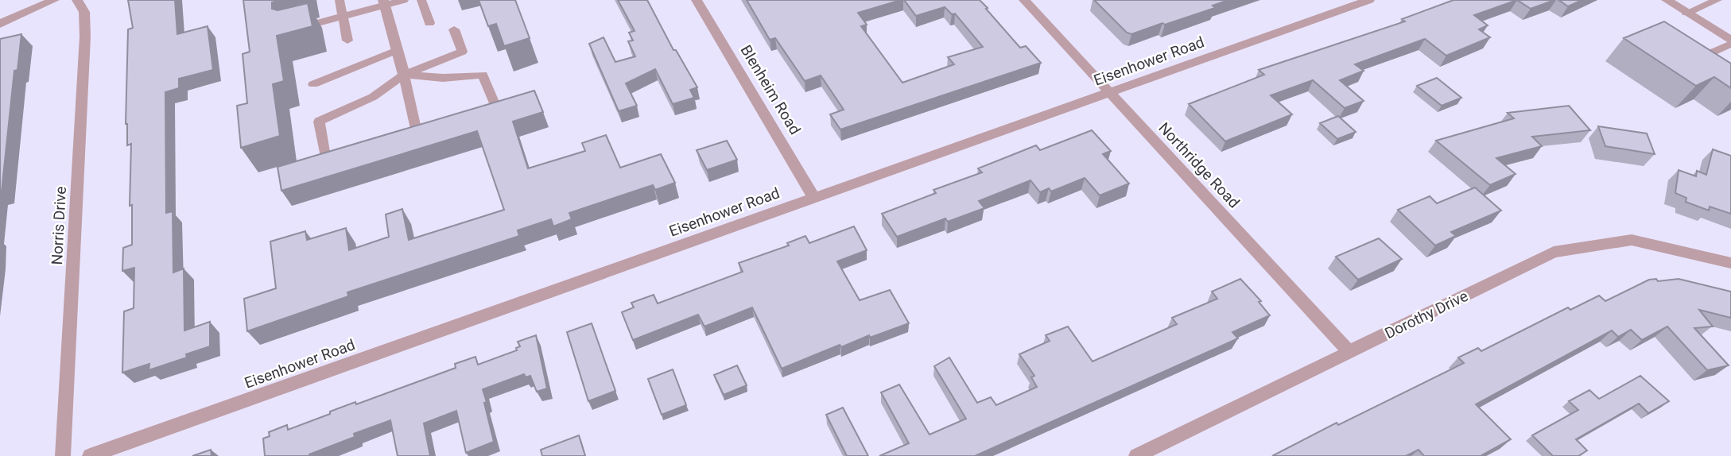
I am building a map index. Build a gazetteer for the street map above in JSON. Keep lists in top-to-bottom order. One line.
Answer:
{"streets":{"street":["Eisenhower Road","Blenheim Road","Northridge Road","Norris Drive","Dorothy Drive"]},"crossings":[["Eisenhower Road","Blenheim Road"],["Eisenhower Road","Northridge Road"],["Northridge Road","Dorothy Drive"]]}
